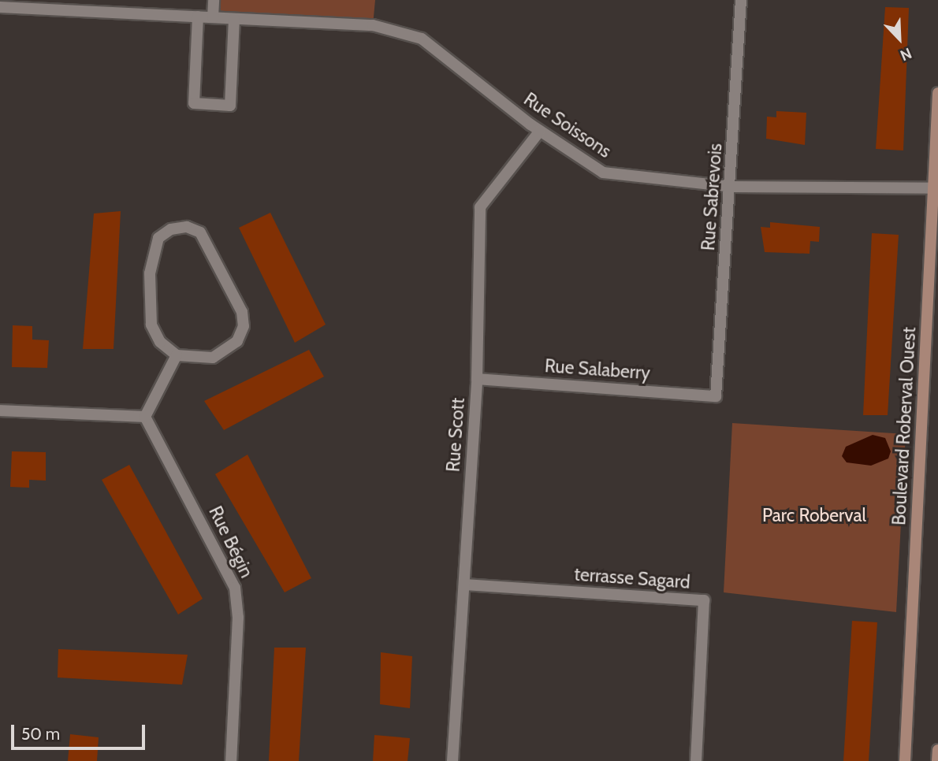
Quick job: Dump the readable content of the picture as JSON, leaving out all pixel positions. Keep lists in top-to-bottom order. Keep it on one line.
{"streets":{"street":["Rue Soissons","Rue Sabrevois","Rue Salaberry","Boulevard Roberval Ouest","Rue Scott","Rue Bégin","terrasse Sagard"]},"crossings":[["Rue Soissons","Rue Sabrevois"],["Rue Soissons","Boulevard Roberval Ouest"],["Rue Soissons","Rue Scott"],["Rue Sabrevois","Rue Salaberry"],["Rue Salaberry","Rue Scott"],["Rue Scott","terrasse Sagard"]],"parks":["Parc Roberval"],"scale_bar":"50 m","north":"bottom right"}
